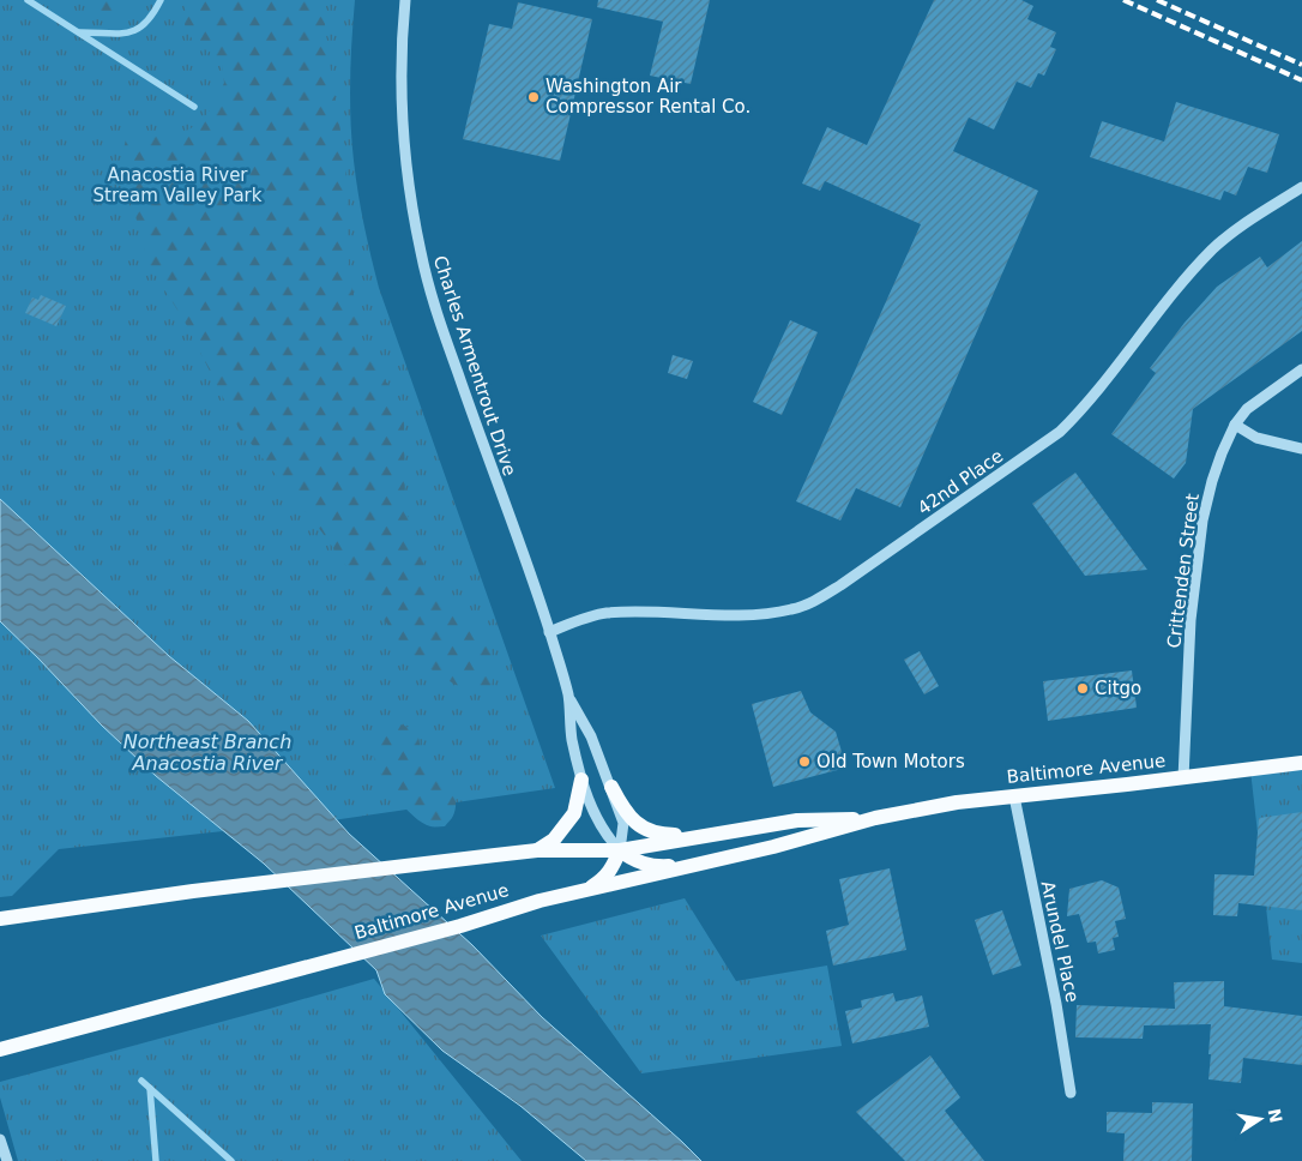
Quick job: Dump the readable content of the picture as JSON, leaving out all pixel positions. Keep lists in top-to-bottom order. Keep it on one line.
{"streets":{"main road":["Baltimore Avenue"],"street":["Charles Armentrout Drive","42nd Place","Crittenden Street","Arundel Place"]},"crossings":[["Charles Armentrout Drive","42nd Place"],["Charles Armentrout Drive","Baltimore Avenue"],["Crittenden Street","Baltimore Avenue"],["Baltimore Avenue","Arundel Place"]],"water":["Northeast Branch Anacostia River"],"parks":["Anacostia River Stream Valley Park"],"places":["Washington Air Compressor Rental Co.","Citgo","Old Town Motors"],"north":"right"}
